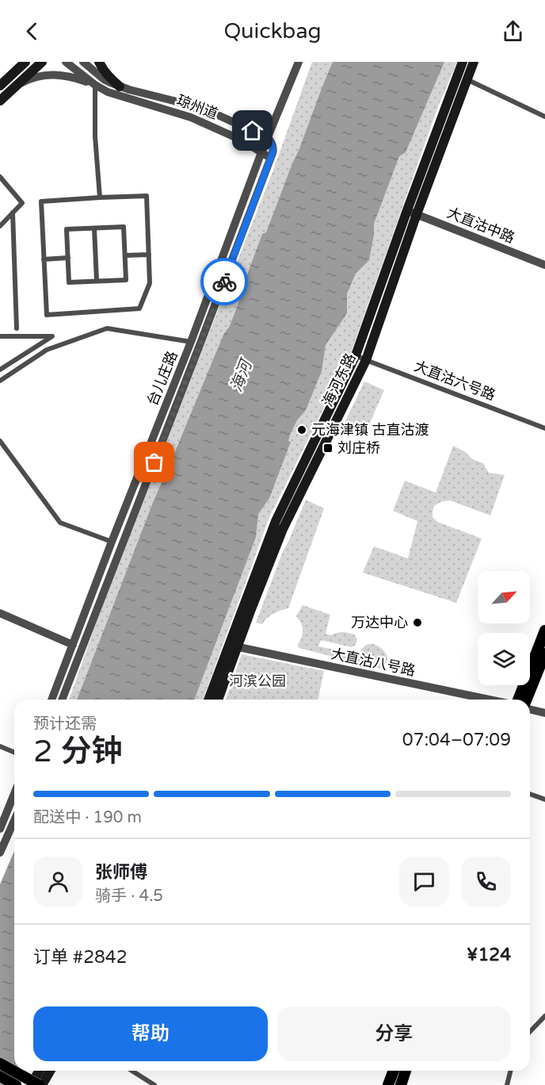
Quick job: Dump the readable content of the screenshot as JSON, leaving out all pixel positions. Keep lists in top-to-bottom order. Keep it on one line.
{"streets":{"main road":["海河东路"],"street":["琼州道","大直沽中路","台儿庄路","大直沽六号路","大直沽八号路"]},"crossings":[["琼州道","台儿庄路"],["大直沽中路","海河东路"],["海河东路","大直沽六号路"],["海河东路","大直沽八号路"]],"water":["海河"],"parks":["河滨公园"],"places":{"other":["元海津镇 古直沽渡","万达中心"],"transit":["刘庄桥"]},"north":"top right","page":{"header":"Quickbag","heading":["2 分钟","预计还需","07:04–07:09"],"panel":["张师傅","骑手 · 4.5","订单 #2842","¥124"],"bar":"配送中 · 190 m","buttons":["帮助","分享"]}}
